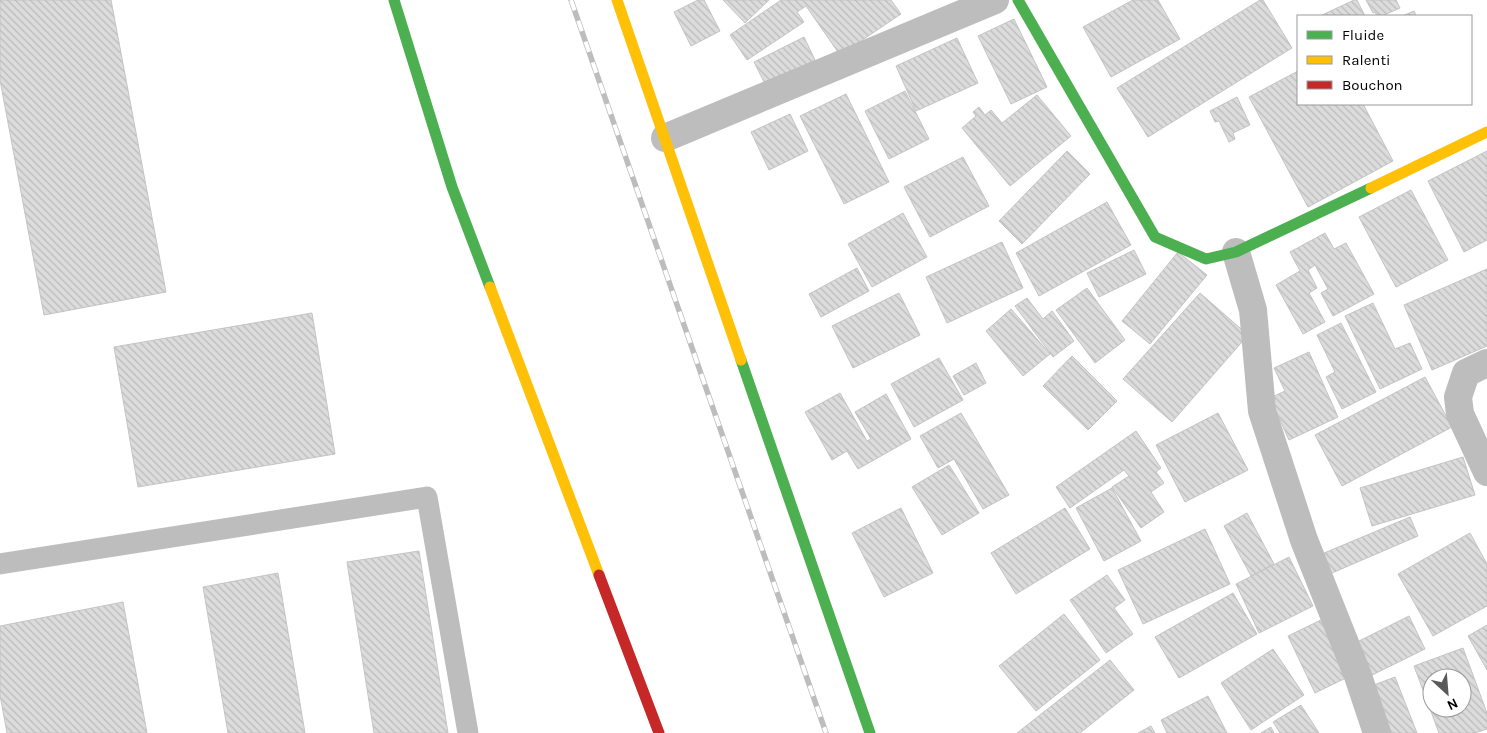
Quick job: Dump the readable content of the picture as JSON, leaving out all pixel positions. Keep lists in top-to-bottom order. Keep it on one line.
{"legend":["Fluide","Ralenti","Bouchon"],"north":"bottom right"}
